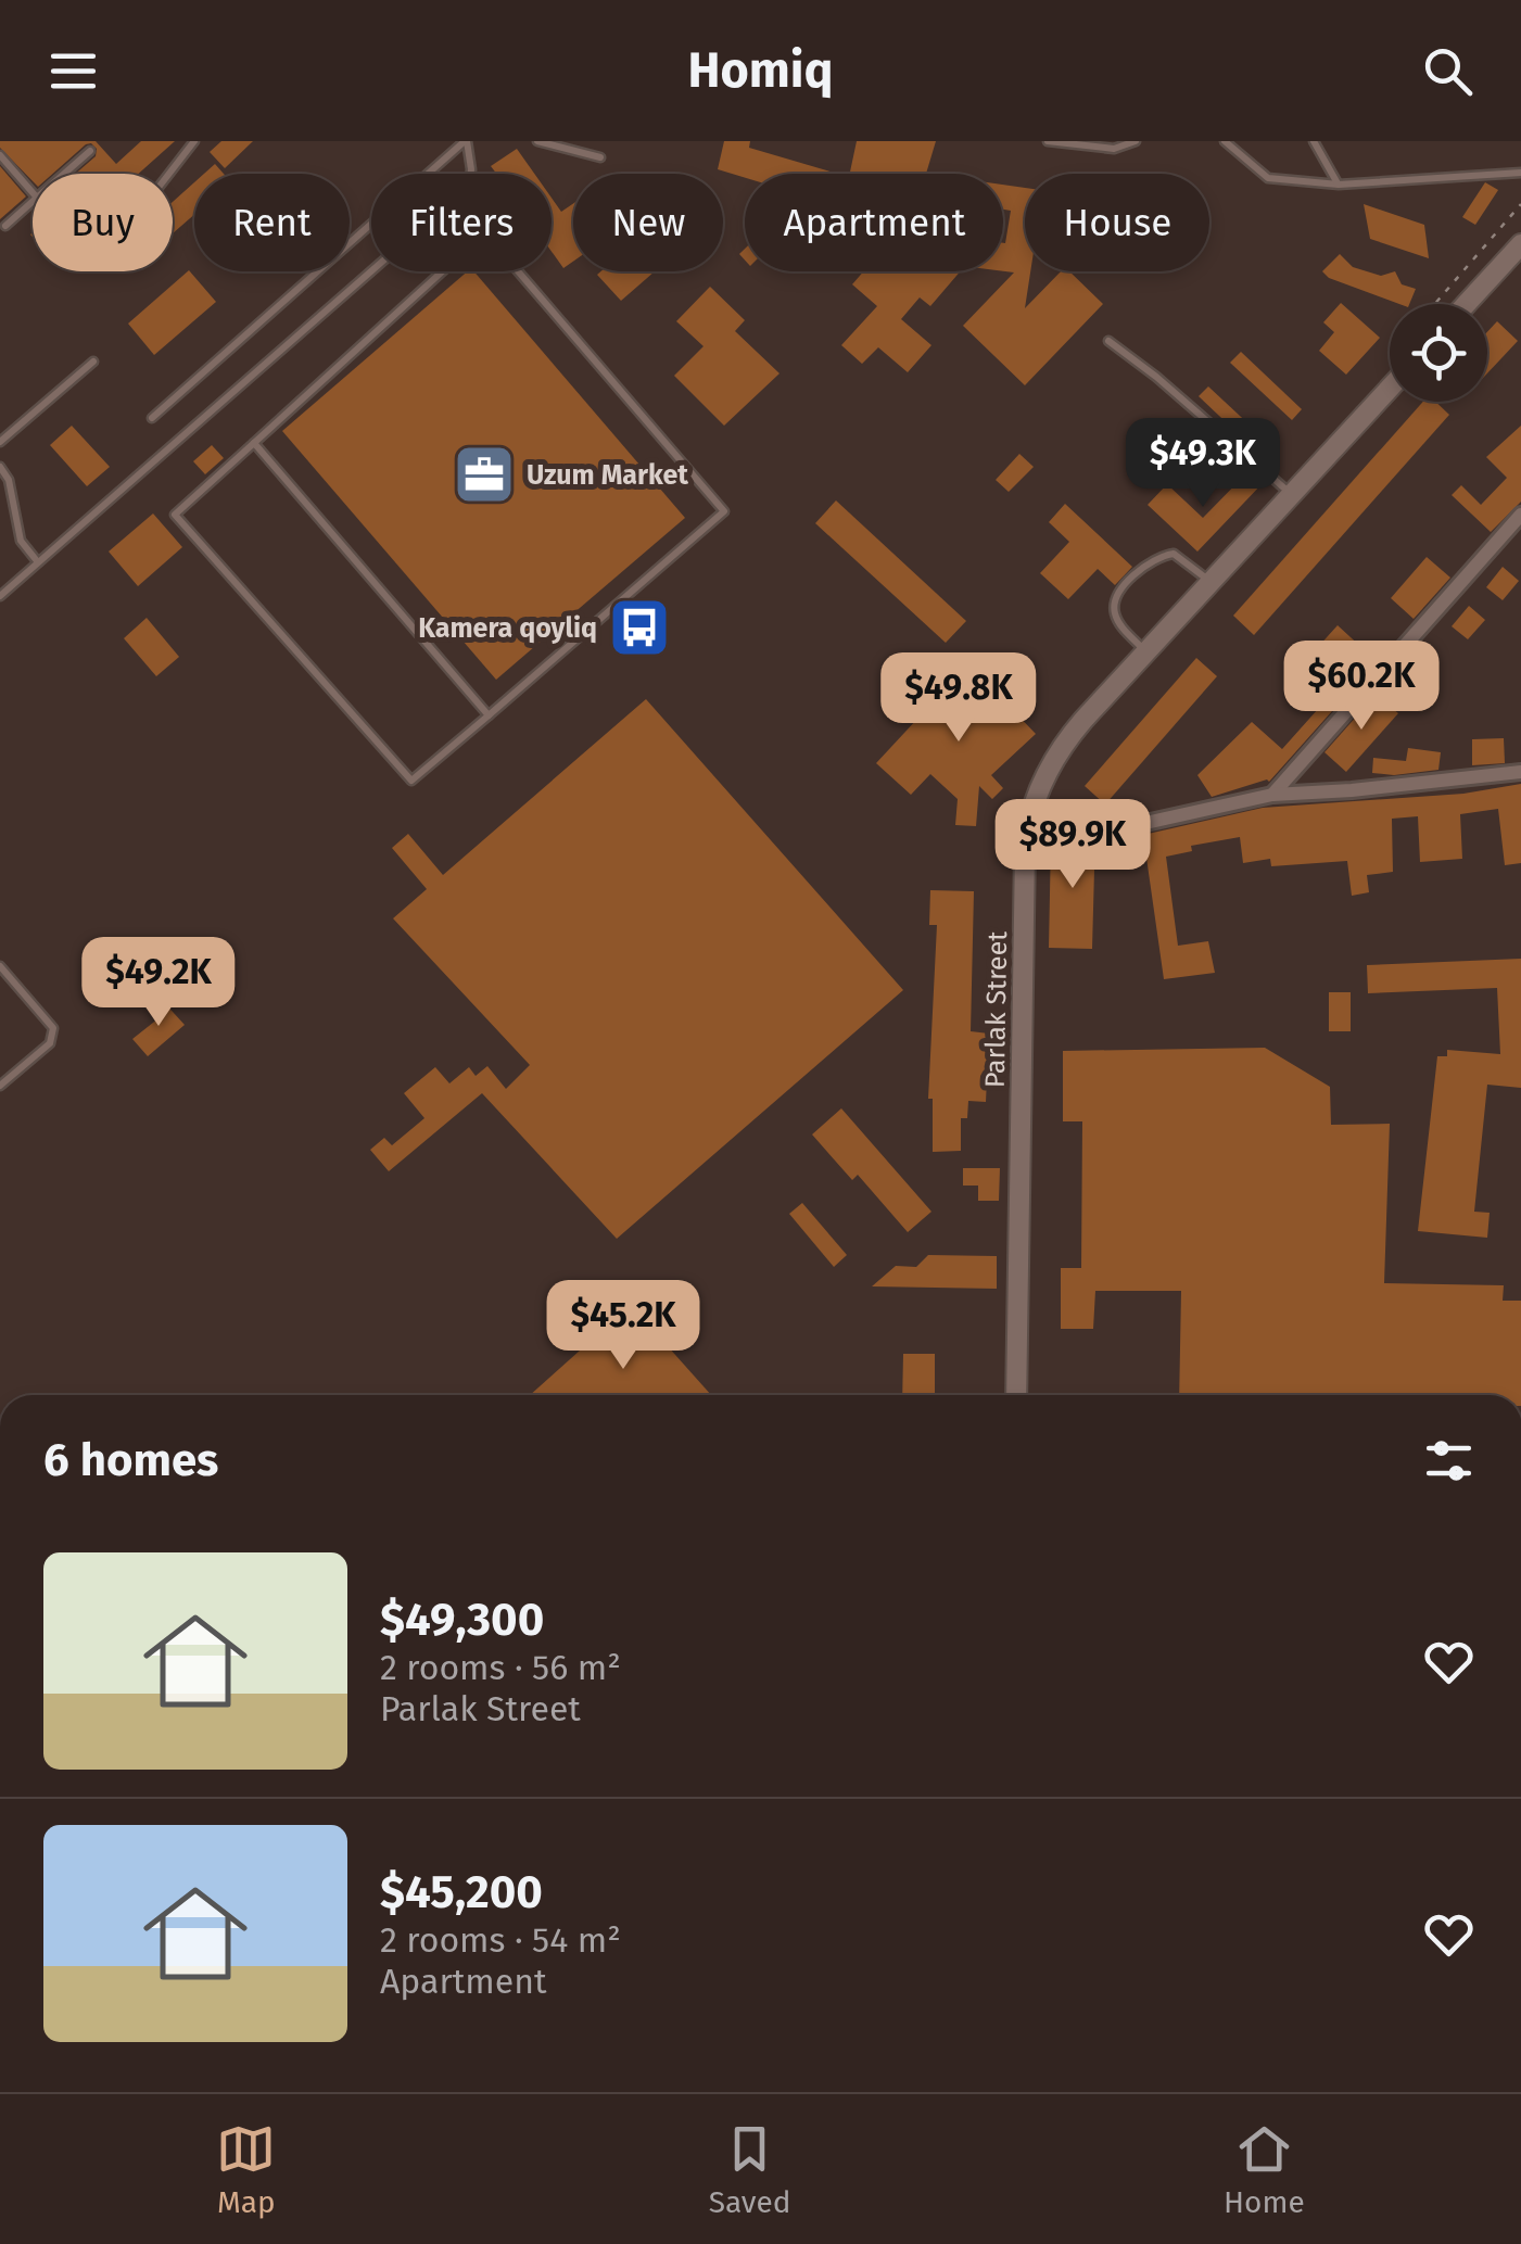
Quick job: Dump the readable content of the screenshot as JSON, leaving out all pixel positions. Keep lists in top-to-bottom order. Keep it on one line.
{"streets":{"main road":["Parlak Street"]},"places":{"office":["Uzum Market"],"bus stop":["Kamera qoyliq"]},"page":{"header":"Homiq","chip":["Buy","Rent","Filters","New","Apartment","House"],"price":["$49.3K","$60.2K","$49.8K","$89.9K","$49.2K","$45.2K"],"heading":"6 homes","list":[{"name":"$49,300","note":"2 rooms · 56 m² · Parlak Street"},{"name":"$45,200","note":"2 rooms · 54 m² · Apartment"}],"tabs":["Map","Saved","Home"]}}
